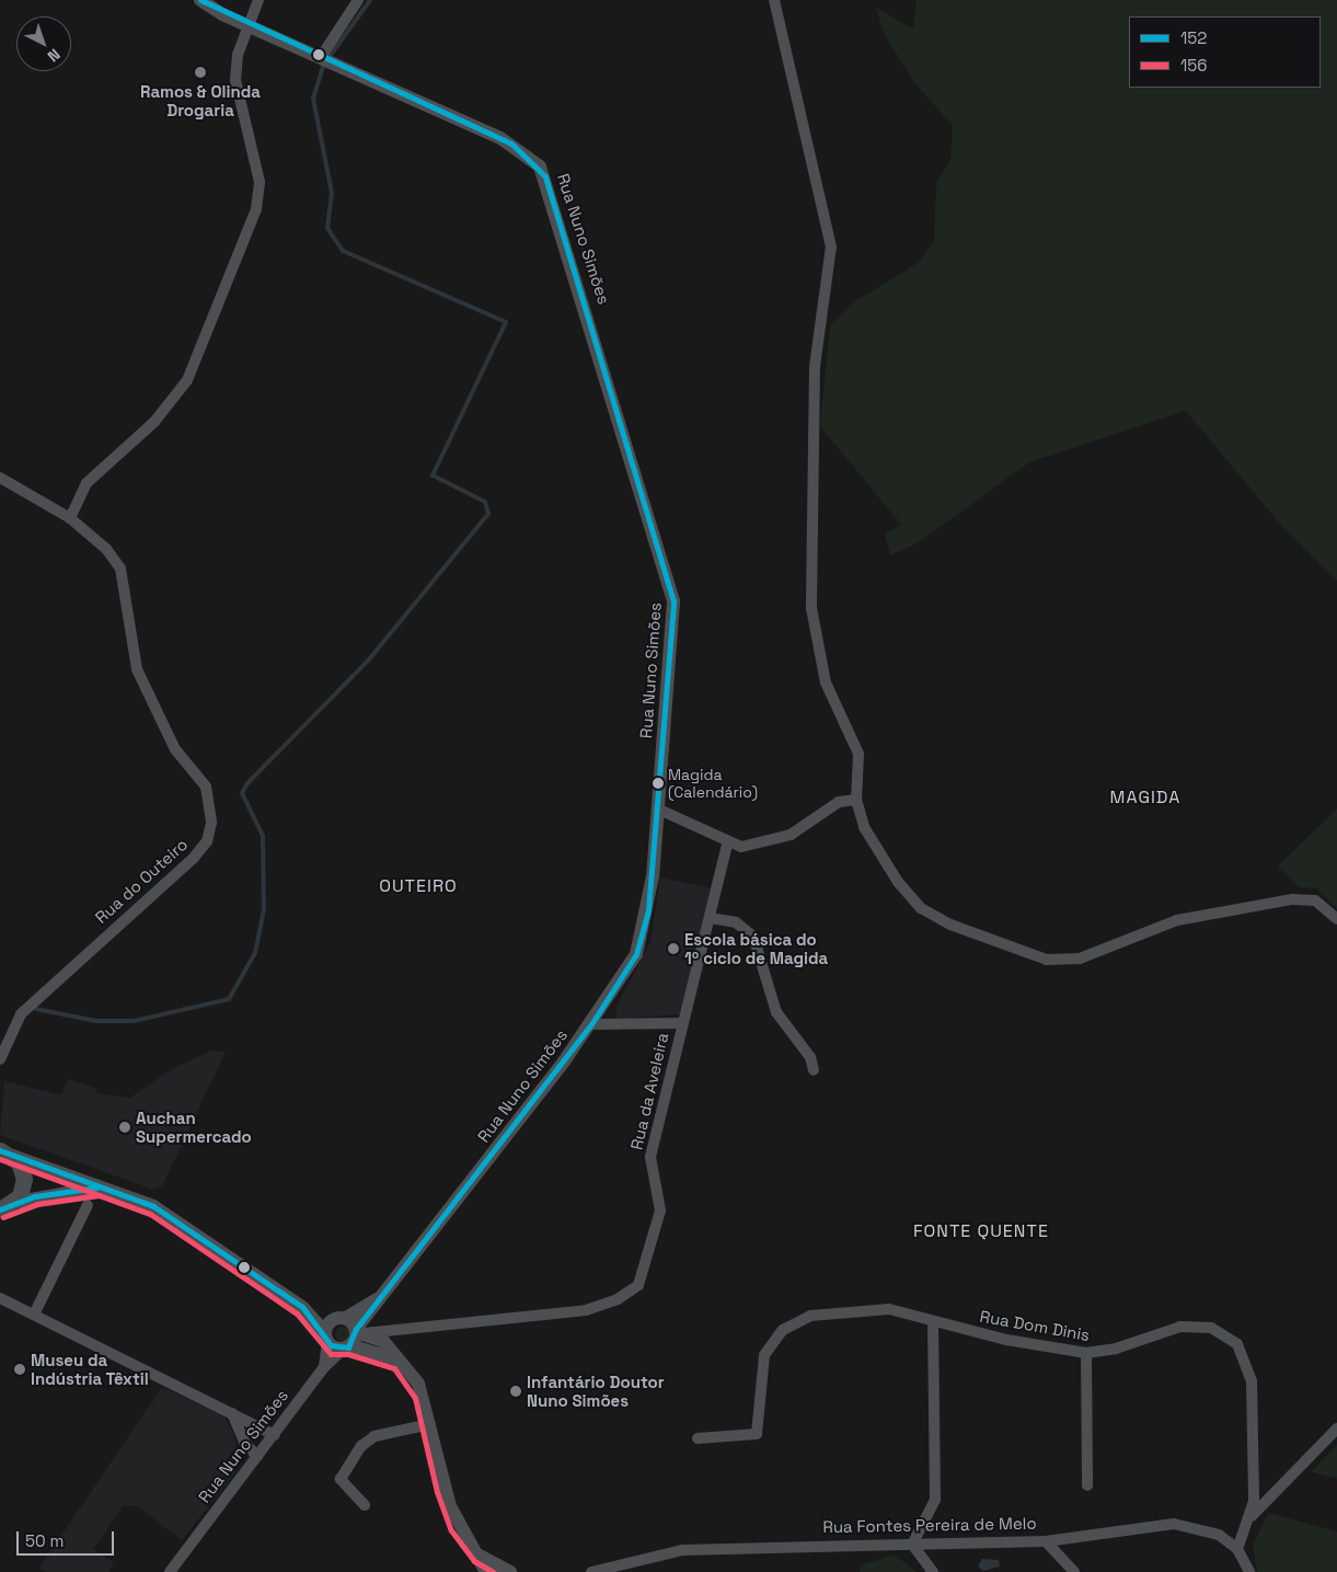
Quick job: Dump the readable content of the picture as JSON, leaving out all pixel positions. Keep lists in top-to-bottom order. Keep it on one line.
{"streets":{"street":["Rua Nuno Simões","Rua do Outeiro","Rua da Aveleira","Rua Dom Dinis","Rua Fontes Pereira de Melo"]},"crossings":[["Rua Nuno Simões","Rua da Aveleira"],["Rua Dom Dinis","Rua Fontes Pereira de Melo"]],"districts":["MAGIDA","OUTEIRO","FONTE QUENTE"],"places":["Ramos & Olinda Drogaria","Magida (Calendário)","Escola básica do 1º ciclo de Magida","Auchan Supermercado","Museu da Indústria Têxtil","Infantário Doutor Nuno Simões"],"lines":["transit line 152","transit line 156"],"legend":["152","156"],"scale_bar":"50 m","north":"bottom right"}
